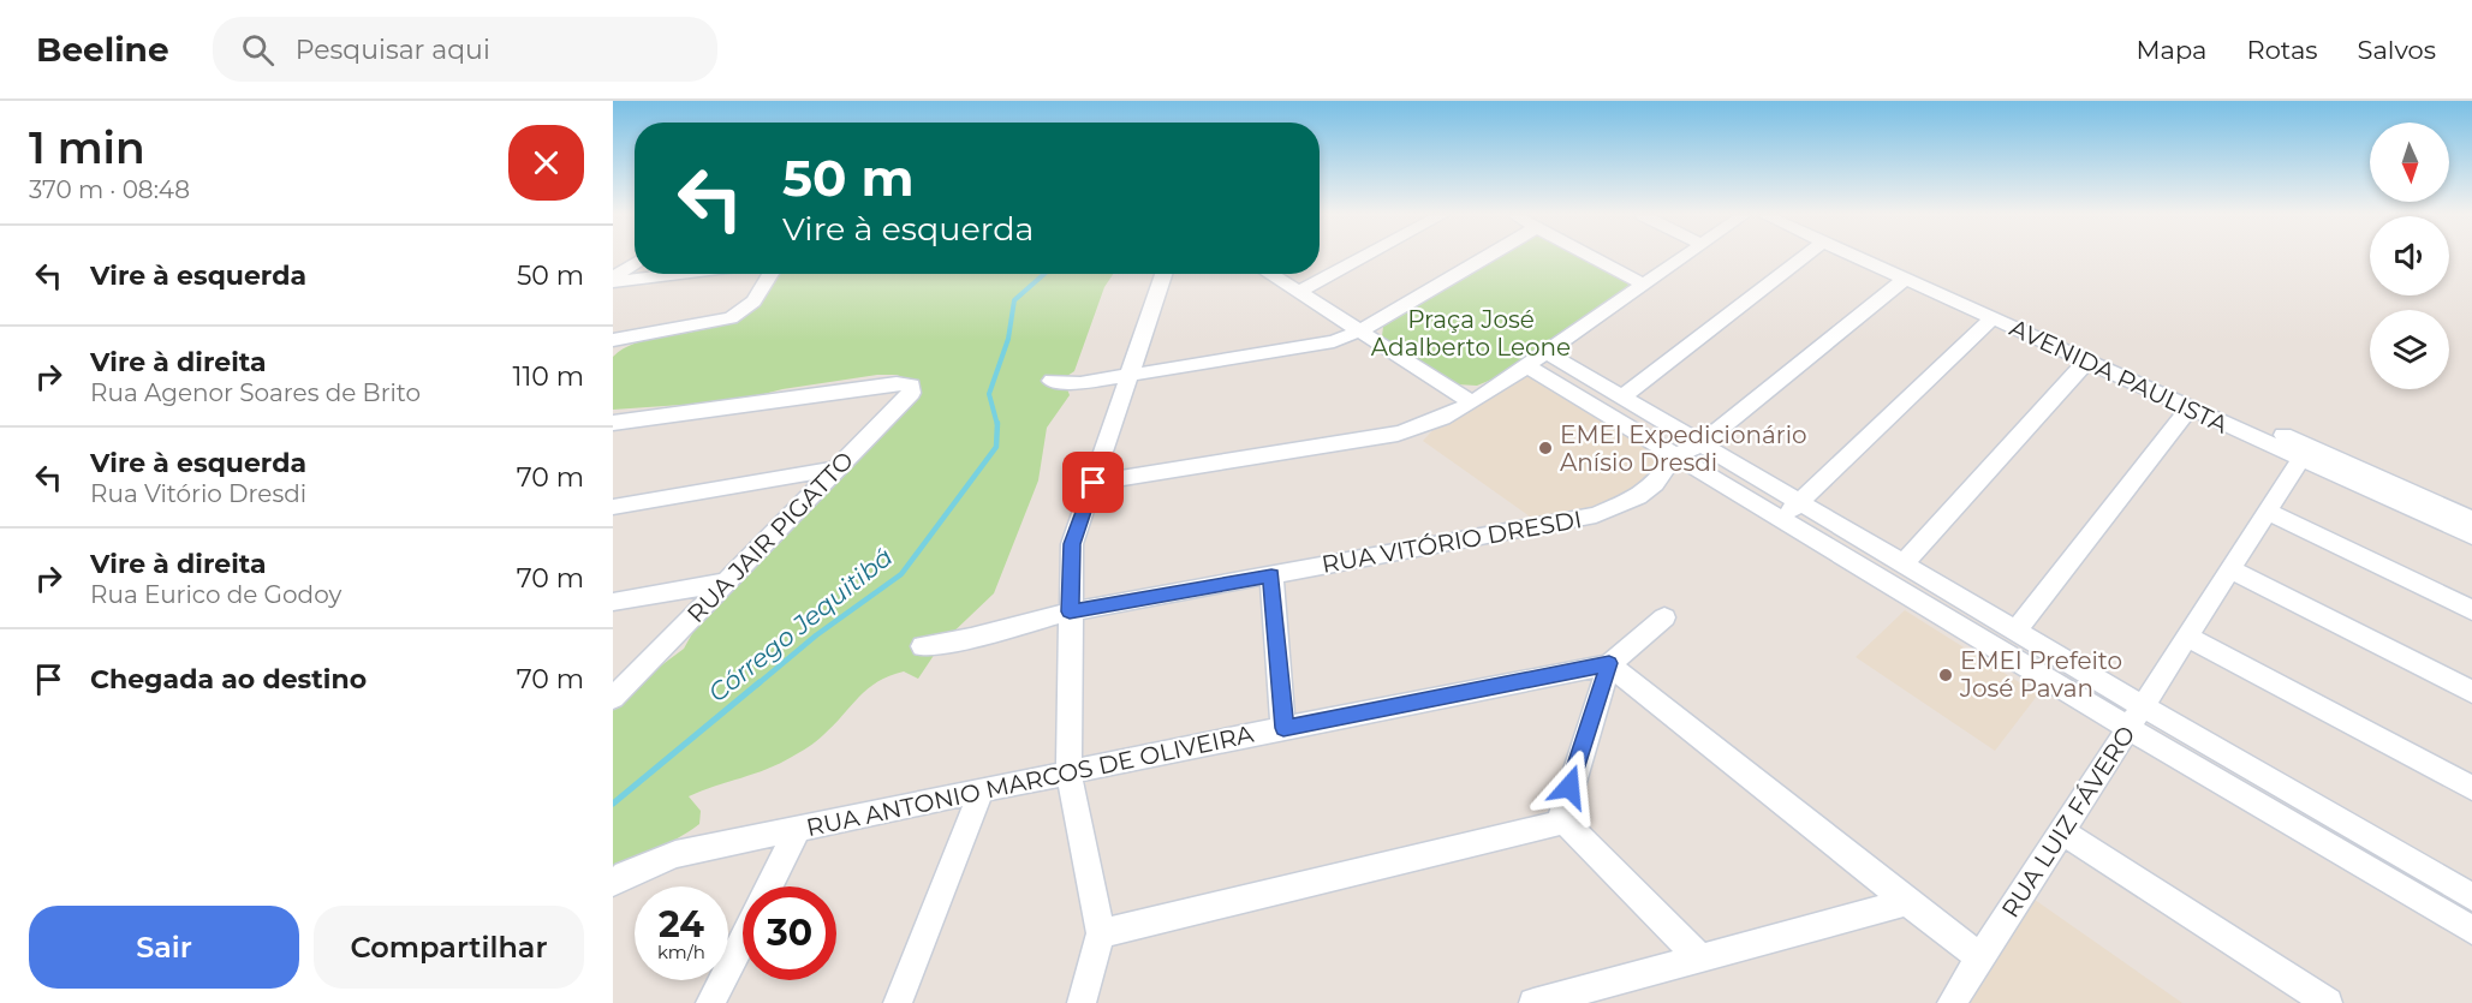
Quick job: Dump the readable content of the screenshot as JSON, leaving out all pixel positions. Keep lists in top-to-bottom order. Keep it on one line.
{"streets":{"street":["AVENIDA PAULISTA","RUA JAIR PIGATTO","RUA VITÓRIO DRESDI","RUA ANTONIO MARCOS DE OLIVEIRA","RUA LUIZ FÁVERO"]},"crossings":[["AVENIDA PAULISTA","RUA VITÓRIO DRESDI"],["AVENIDA PAULISTA","RUA LUIZ FÁVERO"]],"water":["Córrego Jequitibá"],"parks":["Praça José Adalberto Leone"],"places":["EMEI Expedicionário Anísio Dresdi","EMEI Prefeito José Pavan"],"north":"bottom","page":{"header":"Beeline","search":"Pesquisar aqui","nav":["Mapa","Rotas","Salvos"],"heading":["1 min","370 m · 08:48"],"turn":["50 m","Vire à esquerda"],"list":[{"name":"Vire à esquerda","value":"50 m"},{"name":"Vire à direita","note":"Rua Agenor Soares de Brito","value":"110 m"},{"name":"Vire à esquerda","note":"Rua Vitório Dresdi","value":"70 m"},{"name":"Vire à direita","note":"Rua Eurico de Godoy","value":"70 m"},{"name":"Chegada ao destino","value":"70 m"}],"speed":"24 km/h","limit":"30","buttons":["Sair","Compartilhar"]}}
